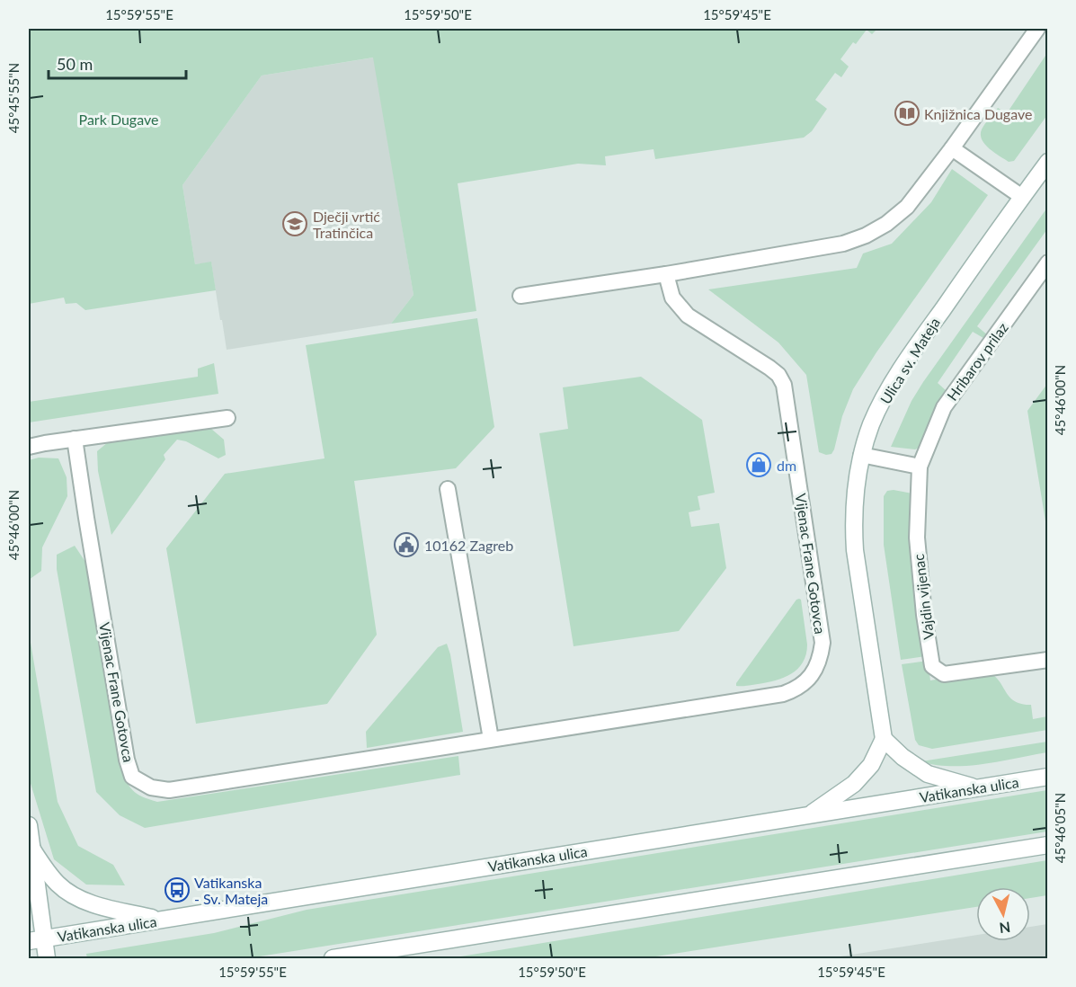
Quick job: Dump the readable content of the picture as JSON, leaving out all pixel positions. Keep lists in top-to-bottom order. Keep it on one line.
{"streets":{"street":["Ulica sv. Mateja","Hribarov prilaz","Vijenac Frane Gotovca","Vajdin vijenac","Vatikanska ulica"]},"crossings":[["Hribarov prilaz","Vajdin vijenac"]],"parks":["Park Dugave"],"places":{"library":["Knjižnica Dugave"],"school or university":["Dječji vrtić Tratinčica"],"shop":["dm"],"public building":["10162 Zagreb"],"bus stop":["Vatikanska - Sv. Mateja"]},"scale_bar":"50 m","north":"bottom","coordinates":["15°59'55\"E","15°59'50\"E","15°59'45\"E","45°45'55\"N","45°46'00\"N","45°46'05\"N"]}
